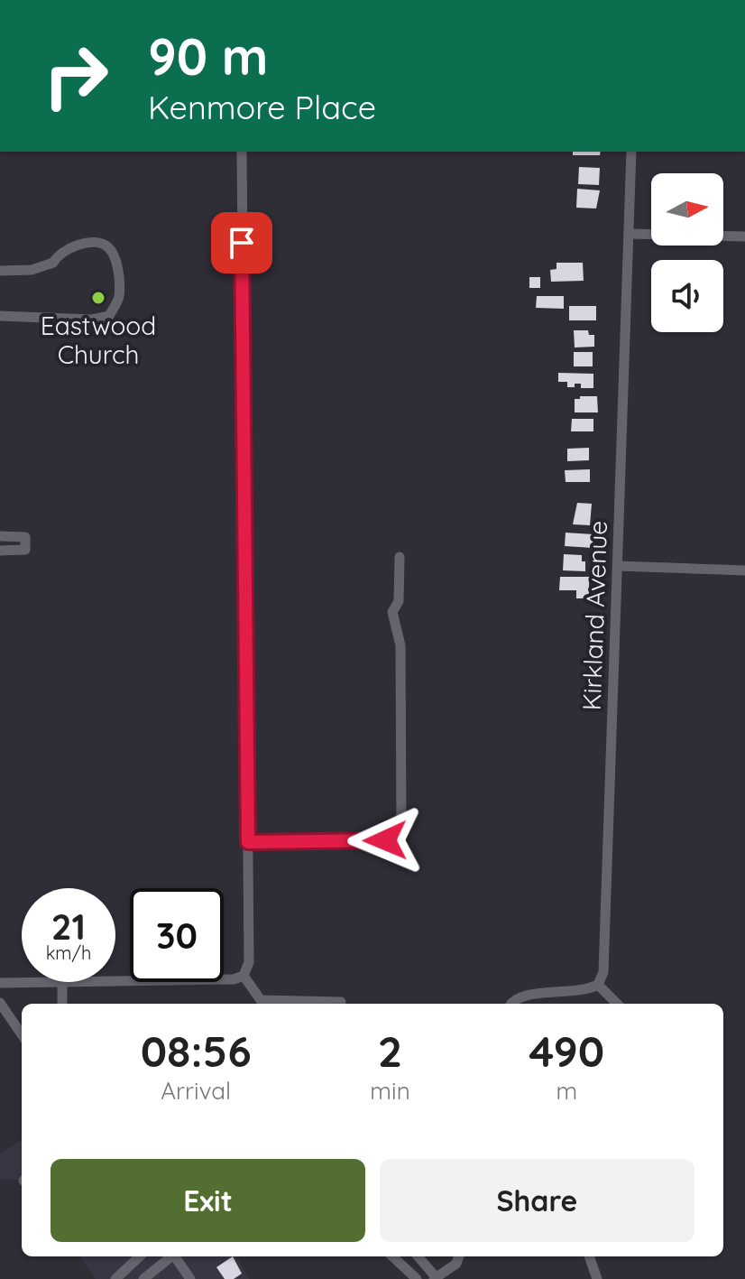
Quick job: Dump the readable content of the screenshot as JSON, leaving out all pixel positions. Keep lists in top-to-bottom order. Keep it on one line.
{"streets":{"street":["Kirkland Avenue"]},"places":["Eastwood Church"],"north":"right","page":{"turn":["90 m","Kenmore Place"],"speed":"21 km/h","limit":"30","eta":["08:56","Arrival","2","min","490","m"],"buttons":["Exit","Share"]}}
